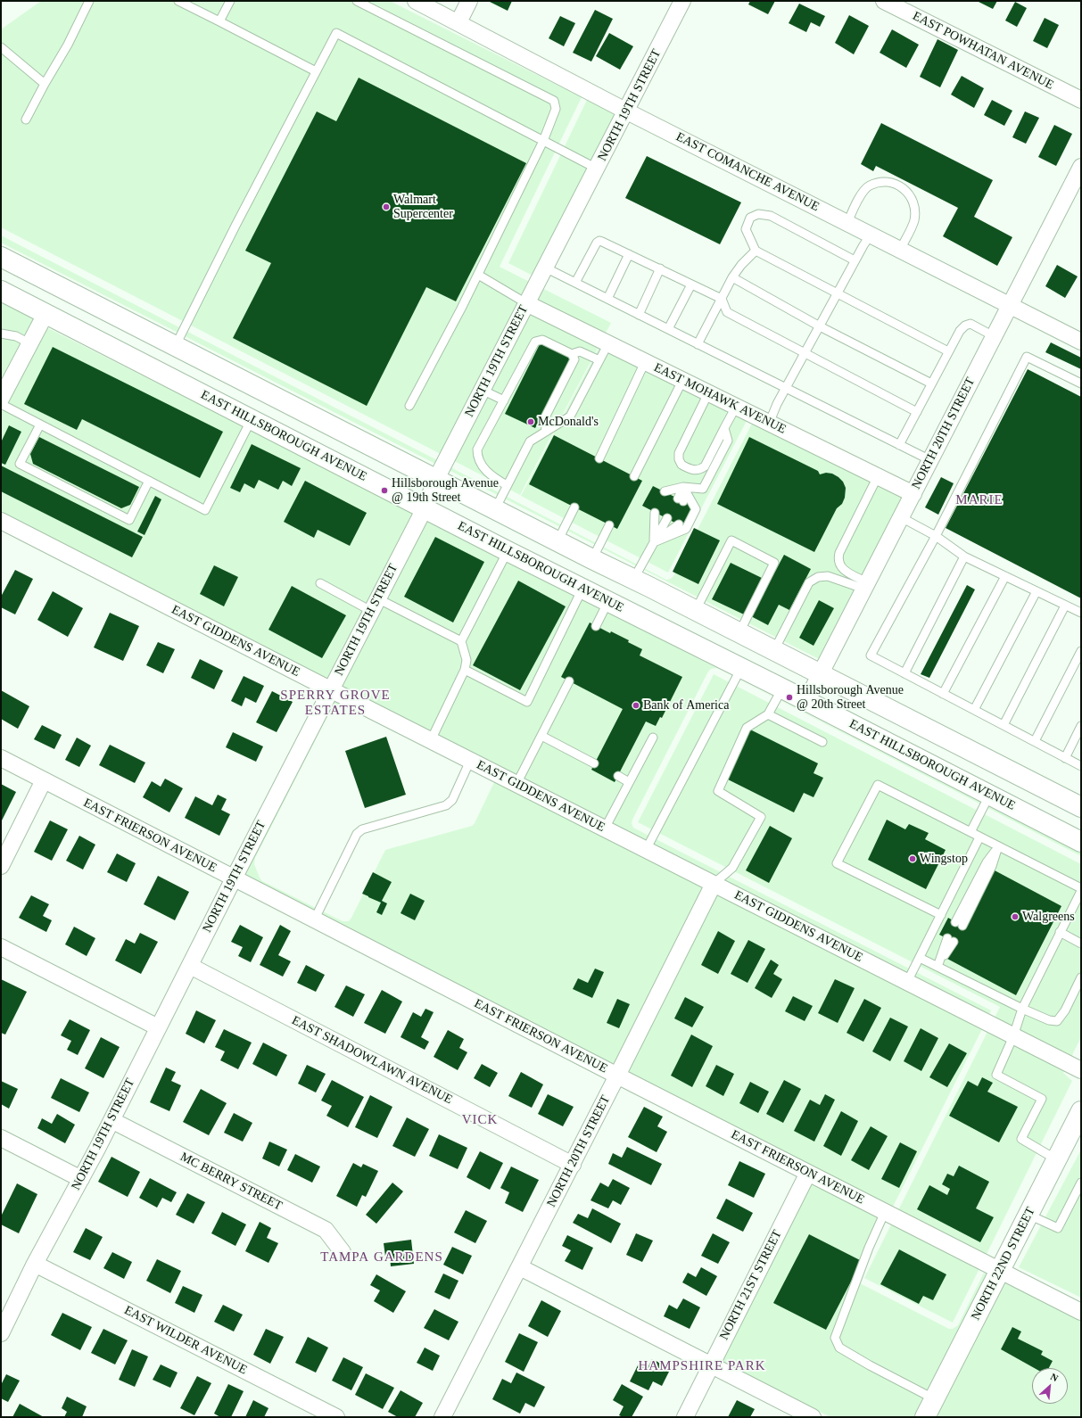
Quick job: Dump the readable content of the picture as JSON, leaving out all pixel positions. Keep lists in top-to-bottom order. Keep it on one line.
{"streets":{"main road":["EAST HILLSBOROUGH AVENUE","NORTH 22ND STREET"],"street":["EAST POWHATAN AVENUE","NORTH 19TH STREET","EAST COMANCHE AVENUE","EAST MOHAWK AVENUE","NORTH 20TH STREET","EAST GIDDENS AVENUE","EAST FRIERSON AVENUE","EAST SHADOWLAWN AVENUE","MC BERRY STREET","NORTH 21ST STREET","EAST WILDER AVENUE"]},"crossings":[["NORTH 19TH STREET","EAST COMANCHE AVENUE"],["NORTH 19TH STREET","EAST MOHAWK AVENUE"],["NORTH 19TH STREET","EAST HILLSBOROUGH AVENUE"],["NORTH 19TH STREET","EAST GIDDENS AVENUE"],["NORTH 19TH STREET","EAST FRIERSON AVENUE"],["NORTH 19TH STREET","EAST SHADOWLAWN AVENUE"],["NORTH 19TH STREET","MC BERRY STREET"],["NORTH 19TH STREET","EAST WILDER AVENUE"],["EAST COMANCHE AVENUE","NORTH 20TH STREET"],["EAST MOHAWK AVENUE","NORTH 20TH STREET"],["NORTH 20TH STREET","EAST HILLSBOROUGH AVENUE"],["NORTH 20TH STREET","EAST GIDDENS AVENUE"],["NORTH 20TH STREET","EAST FRIERSON AVENUE"],["NORTH 20TH STREET","EAST SHADOWLAWN AVENUE"],["EAST FRIERSON AVENUE","NORTH 22ND STREET"],["EAST FRIERSON AVENUE","NORTH 21ST STREET"]],"districts":["MARIE","SPERRY GROVE ESTATES","VICK","TAMPA GARDENS","HAMPSHIRE PARK"],"places":["Walmart Supercenter","McDonald's","Hillsborough Avenue @ 19th Street","Hillsborough Avenue @ 20th Street","Bank of America","Wingstop","Walgreens"],"north":"top right"}
